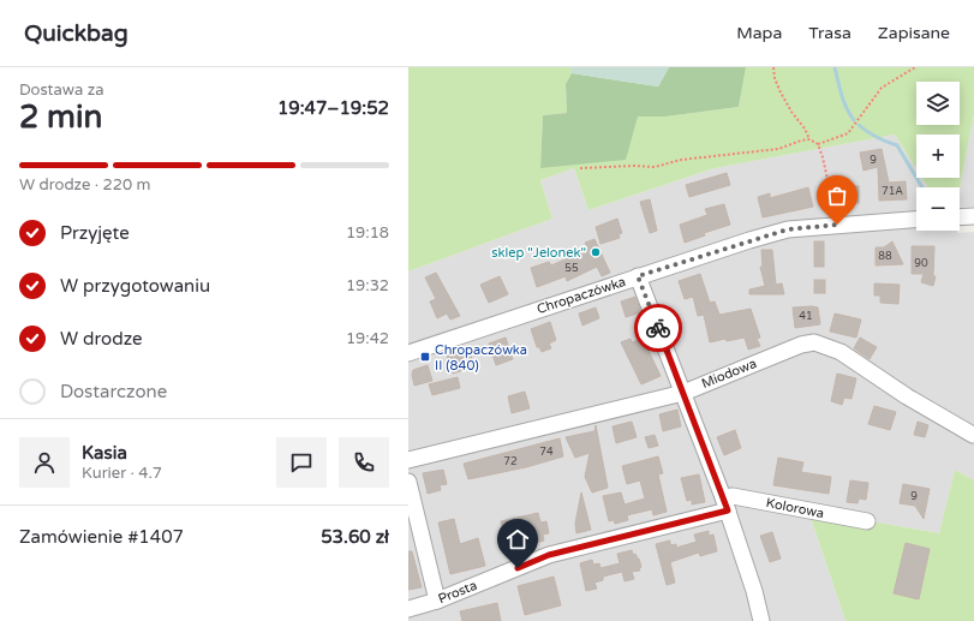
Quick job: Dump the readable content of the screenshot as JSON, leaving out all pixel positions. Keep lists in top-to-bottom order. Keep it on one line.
{"streets":{"street":["Chropaczówka","Miodowa","Kolorowa","Prosta"]},"crossings":[["Kolorowa","Prosta"]],"places":{"other":["sklep \"Jelonek\""],"transit":["Chropaczówka II (840)"]},"house_numbers":["9","71A","88","90","55","41","74","72","9"],"page":{"header":"Quickbag","nav":["Mapa","Trasa","Zapisane"],"heading":["2 min","Dostawa za","19:47–19:52"],"panel":["Kasia","Kurier · 4.7","Zamówienie #1407","53.60 zł"],"map_buttons":["+","−"],"bar":"W drodze · 220 m","list":[["Przyjęte","19:18"],["W przygotowaniu","19:32"],["W drodze","19:42"],"Dostarczone"]}}
